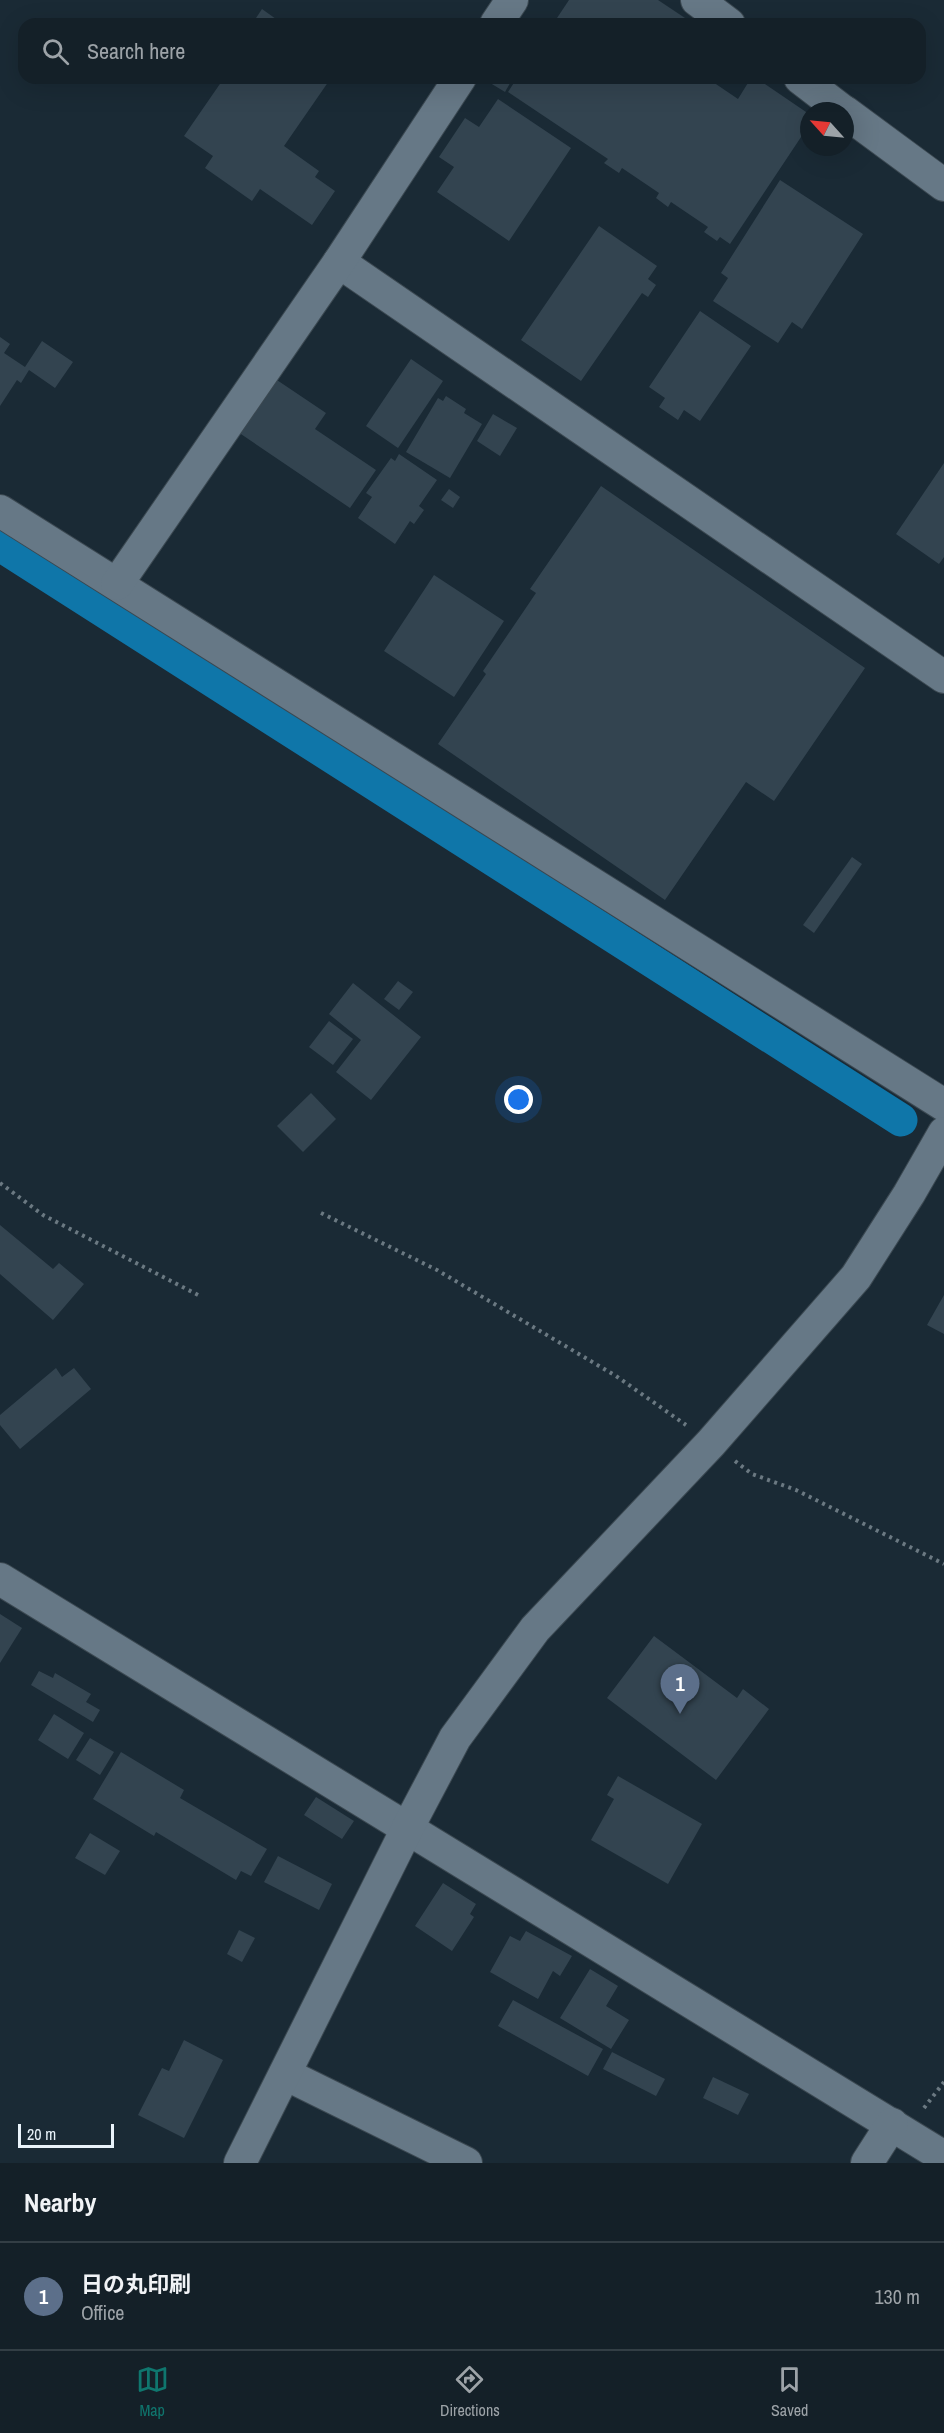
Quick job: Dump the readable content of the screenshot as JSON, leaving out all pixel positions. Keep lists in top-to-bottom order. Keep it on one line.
{"scale_bar":"20 m","north":"top left","page":{"search":"Search here","pins":"1","scale":"20 m","heading":"Nearby","list":[{"mark":"1","name":"日の丸印刷","note":"Office","value":"130 m"}],"nav":["Map","Directions","Saved"]}}
